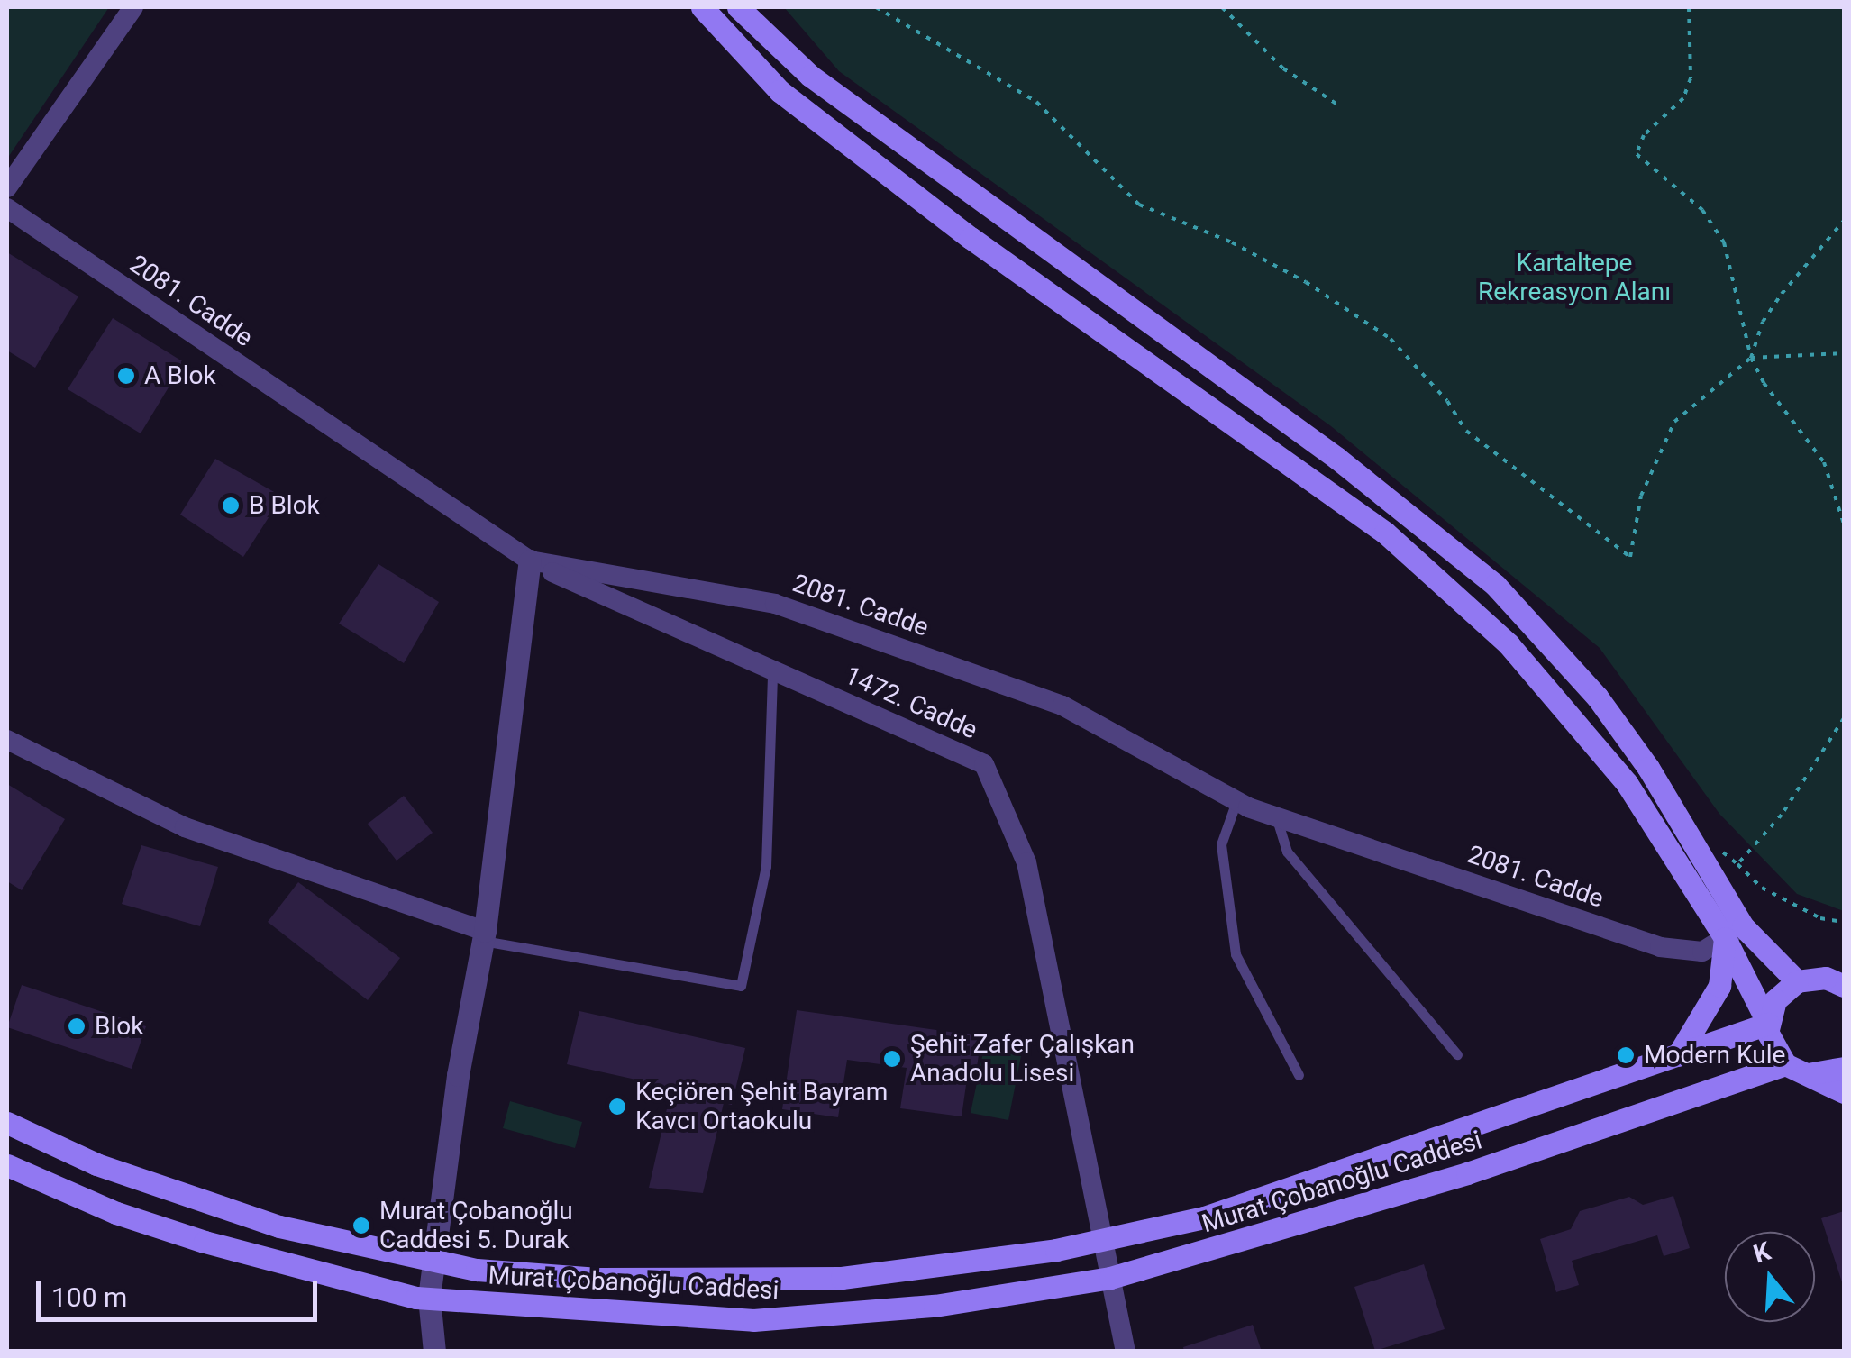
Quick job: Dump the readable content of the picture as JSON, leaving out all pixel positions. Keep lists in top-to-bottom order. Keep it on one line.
{"streets":{"main road":["Murat Çobanoğlu Caddesi"],"street":["2081. Cadde","1472. Cadde"]},"crossings":[["2081. Cadde","1472. Cadde"],["1472. Cadde","Murat Çobanoğlu Caddesi"]],"parks":["Kartaltepe Rekreasyon Alanı"],"places":["A Blok","B Blok","Blok","Modern Kule","Şehit Zafer Çalışkan Anadolu Lisesi","Keçiören Şehit Bayram Kavcı Ortaokulu","Murat Çobanoğlu Caddesi 5. Durak"],"scale_bar":"100 m","north":"top"}
